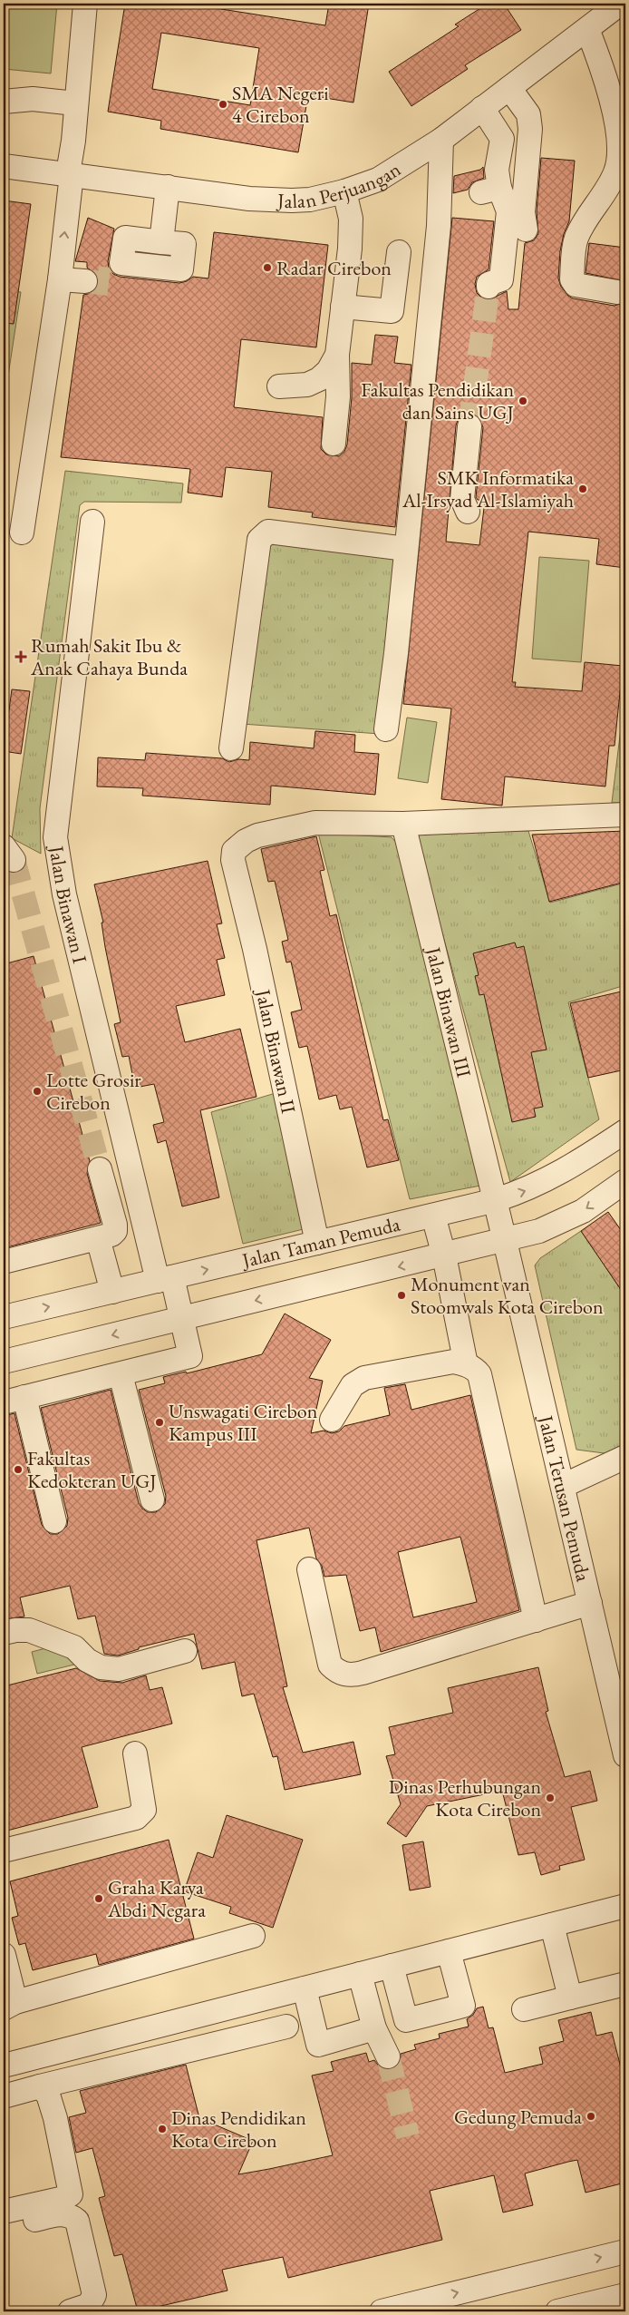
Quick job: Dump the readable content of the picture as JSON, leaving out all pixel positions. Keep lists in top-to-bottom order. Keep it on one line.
{"streets":{"street":["Jalan Perjuangan","Jalan Binawan I","Jalan Binawan III","Jalan Binawan II","Jalan Taman Pemuda","Jalan Terusan Pemuda"]},"crossings":[["Jalan Binawan I","Jalan Taman Pemuda"],["Jalan Binawan III","Jalan Binawan II"],["Jalan Binawan III","Jalan Taman Pemuda"],["Jalan Binawan III","Jalan Terusan Pemuda"],["Jalan Binawan II","Jalan Taman Pemuda"],["Jalan Taman Pemuda","Jalan Terusan Pemuda"]],"places":{"other":["SMA Negeri 4 Cirebon","Radar Cirebon","Fakultas Pendidikan dan Sains UGJ","SMK Informatika Al-Irsyad Al-Islamiyah","Lotte Grosir Cirebon","Monument van Stoomwals Kota Cirebon","Unswagati Cirebon Kampus III","Fakultas Kedokteran UGJ","Dinas Perhubungan Kota Cirebon","Graha Karya Abdi Negara","Gedung Pemuda","Dinas Pendidikan Kota Cirebon"],"health":["Rumah Sakit Ibu & Anak Cahaya Bunda"]}}
